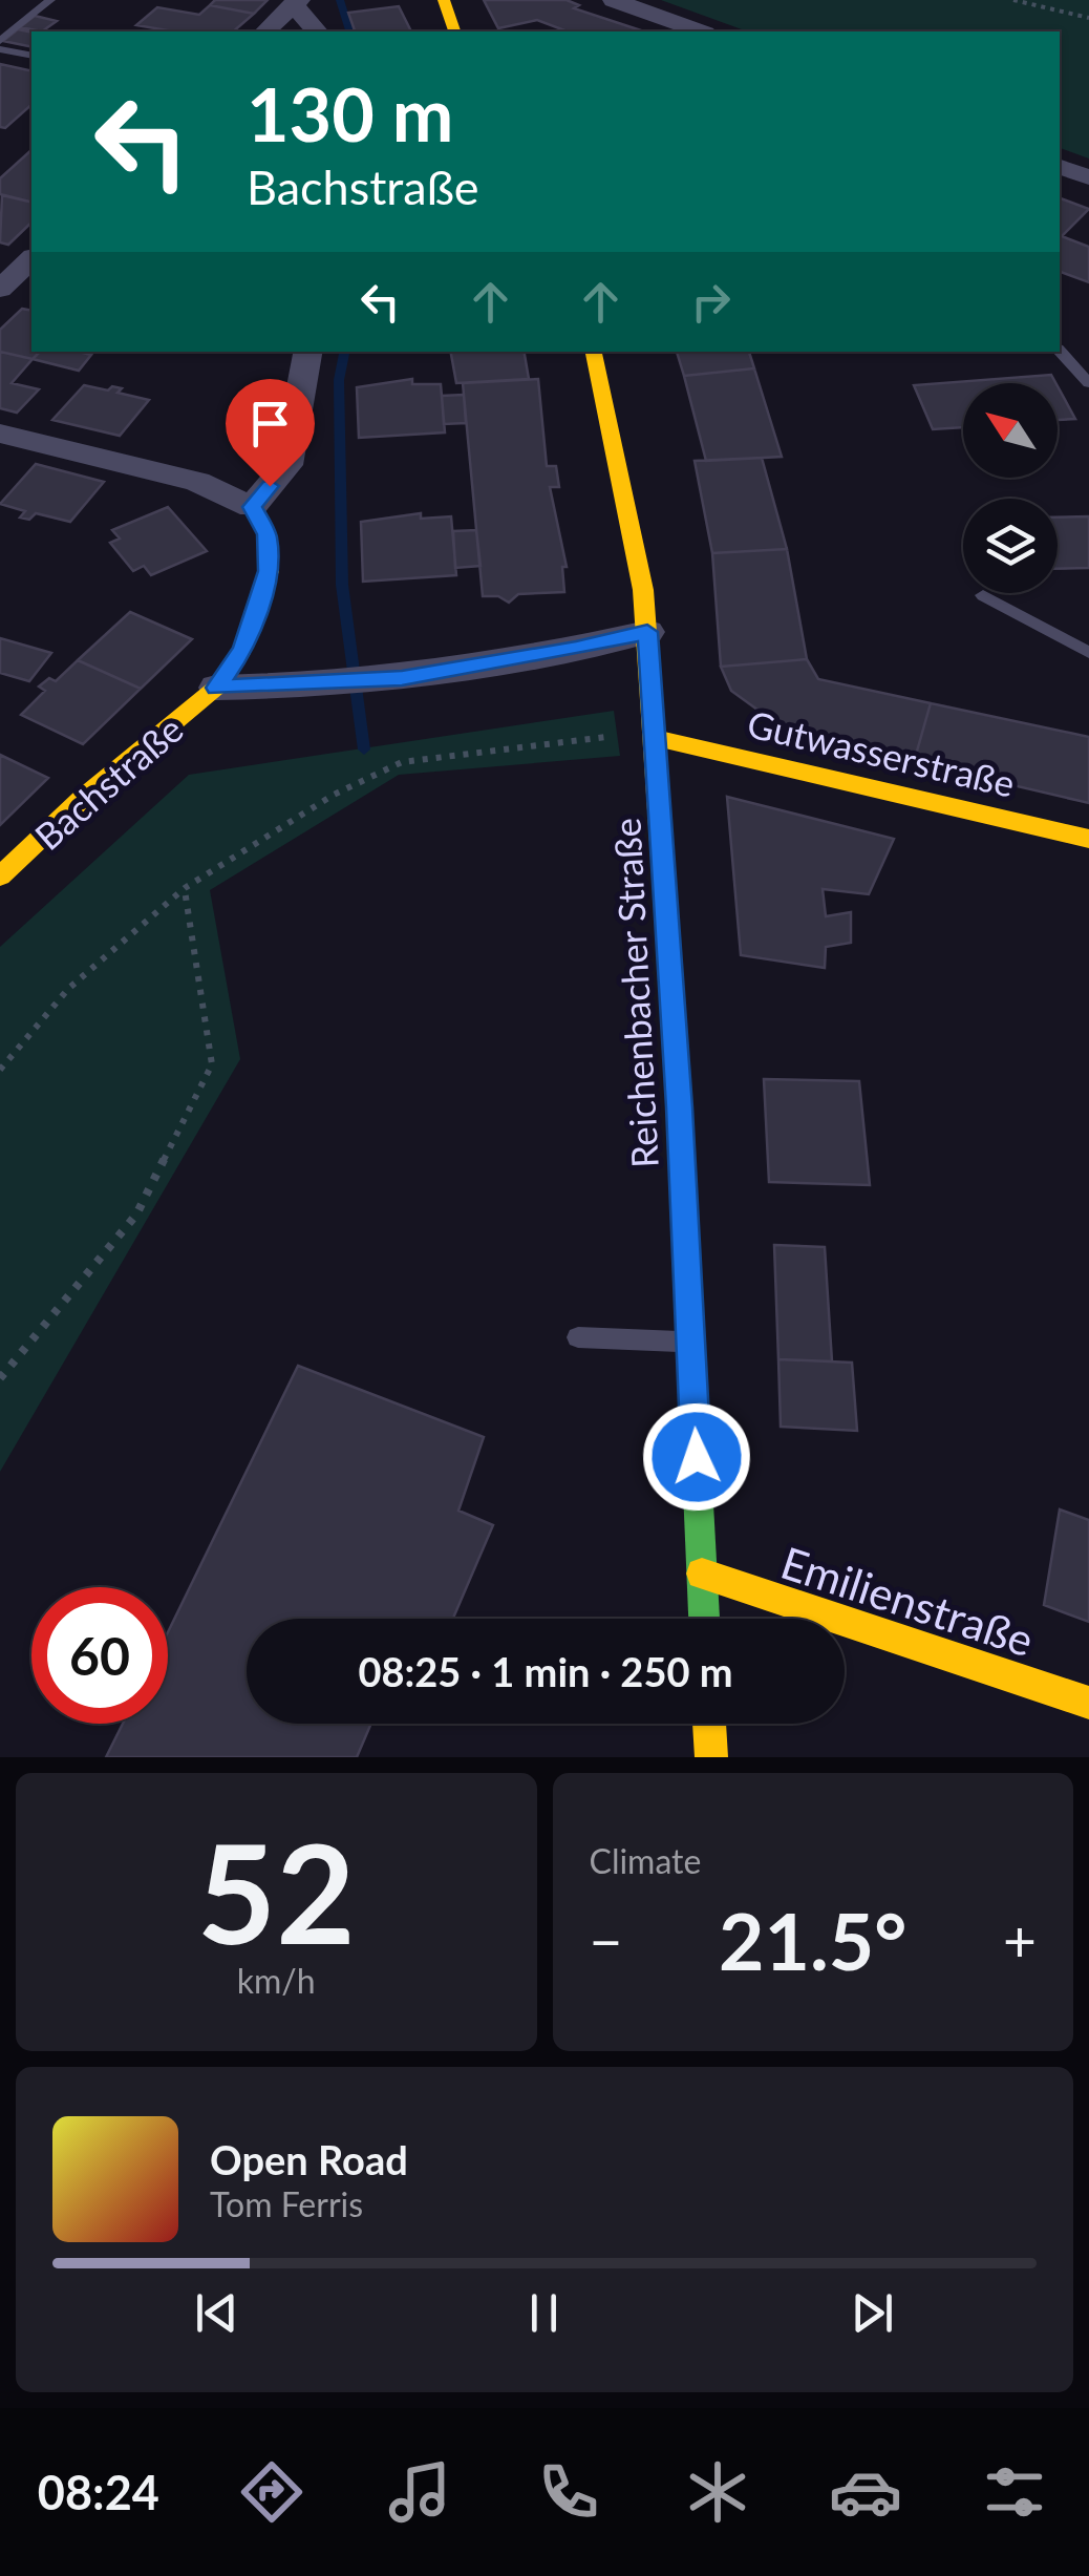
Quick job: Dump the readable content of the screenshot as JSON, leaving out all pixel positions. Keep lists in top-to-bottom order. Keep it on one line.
{"streets":{"main road":["Gutwasserstraße","Bachstraße","Reichenbacher Straße","Emilienstraße"]},"crossings":[["Gutwasserstraße","Reichenbacher Straße"],["Bachstraße","Reichenbacher Straße"],["Reichenbacher Straße","Emilienstraße"]],"north":"top left","page":{"turn":["130 m","Bachstraße"],"limit":"60","trip":"08:25 · 1 min · 250 m","tile":[["52","km/h"],"Climate"],"heat":["−","21.5°","+"],"song":["Open Road","Tom Ferris"],"tabs":"08:24"}}
